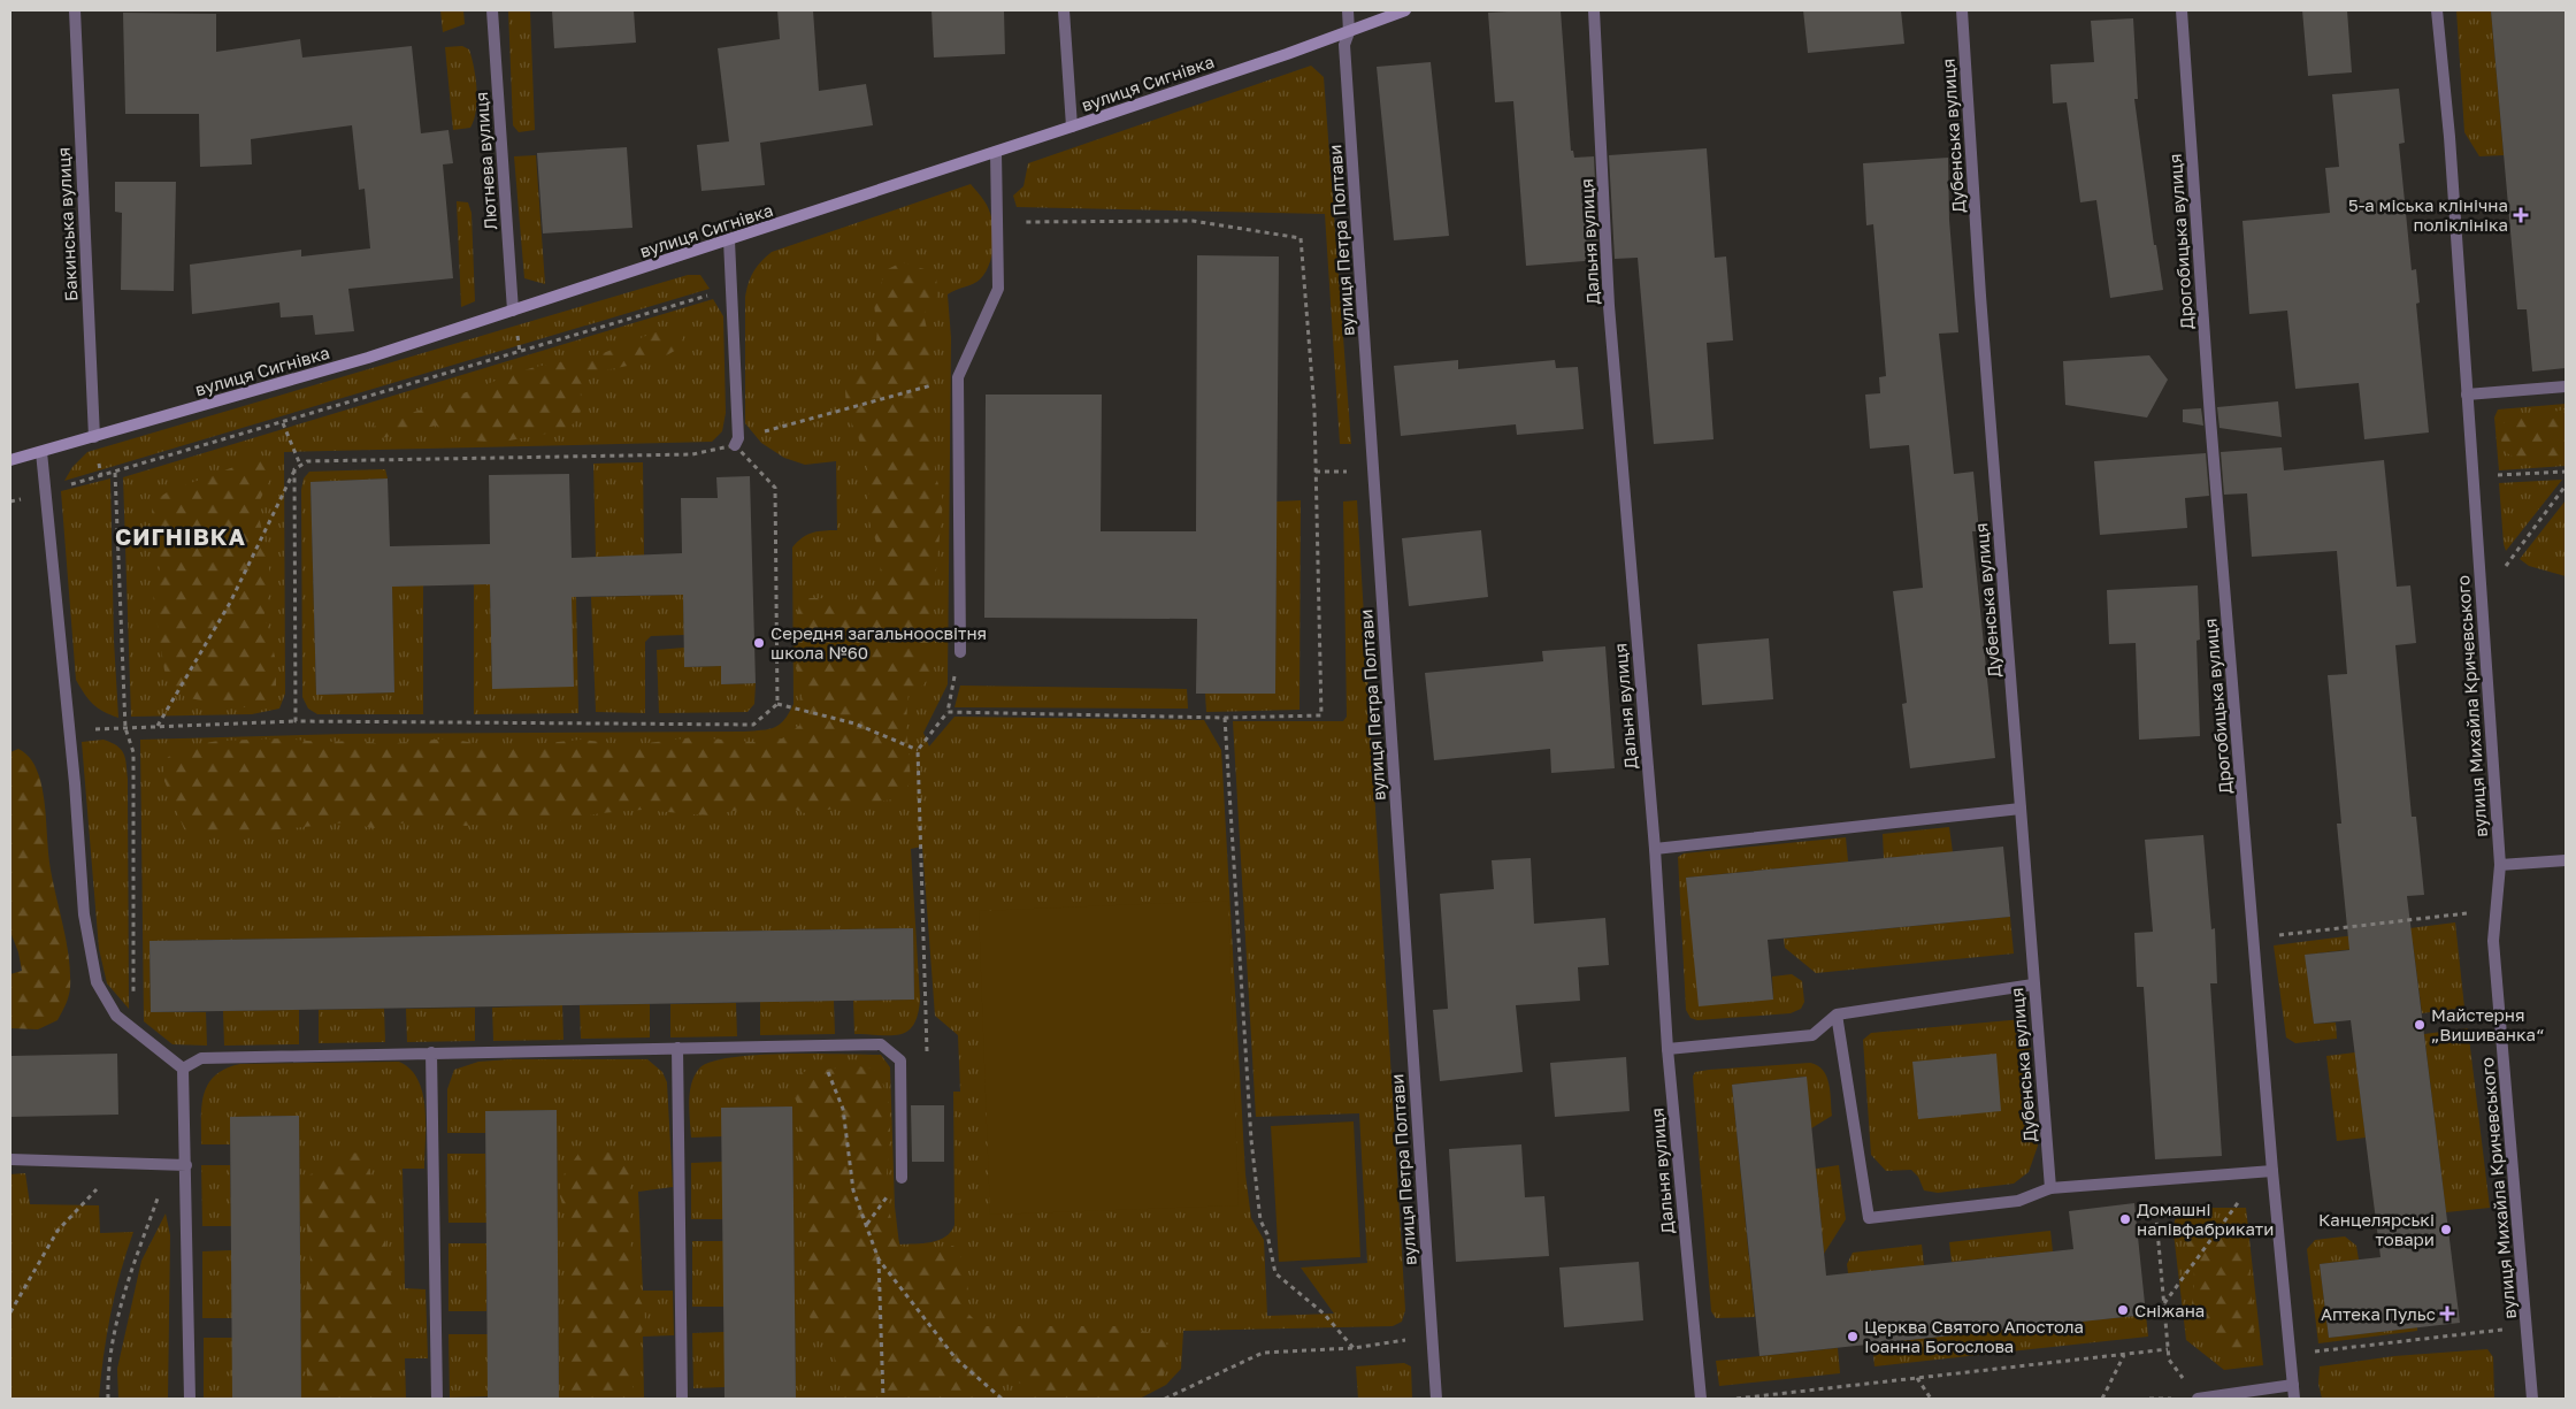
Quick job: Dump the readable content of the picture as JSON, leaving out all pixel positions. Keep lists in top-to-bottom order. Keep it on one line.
{"streets":{"street":["вулиця Сигнівка","Дубенська вулиця","Лютнева вулиця","Бакинська вулиця","вулиця Петра Полтави","Дальня вулиця","Дрогобицька вулиця","вулиця Михайла Кричевського"]},"crossings":[["вулиця Сигнівка","Лютнева вулиця"],["вулиця Сигнівка","Бакинська вулиця"],["вулиця Сигнівка","вулиця Петра Полтави"]],"districts":["СИГНІВКА"],"places":{"health":["5-а міська клінічна поліклініка","Аптека Пульс"],"other":["Середня загальноосвітня школа №60","Майстерня „Вишиванка“","Домашні напівфабрикати","Канцелярські товари","Сніжана","Церква Святого Апостола Іоанна Богослова"]}}
